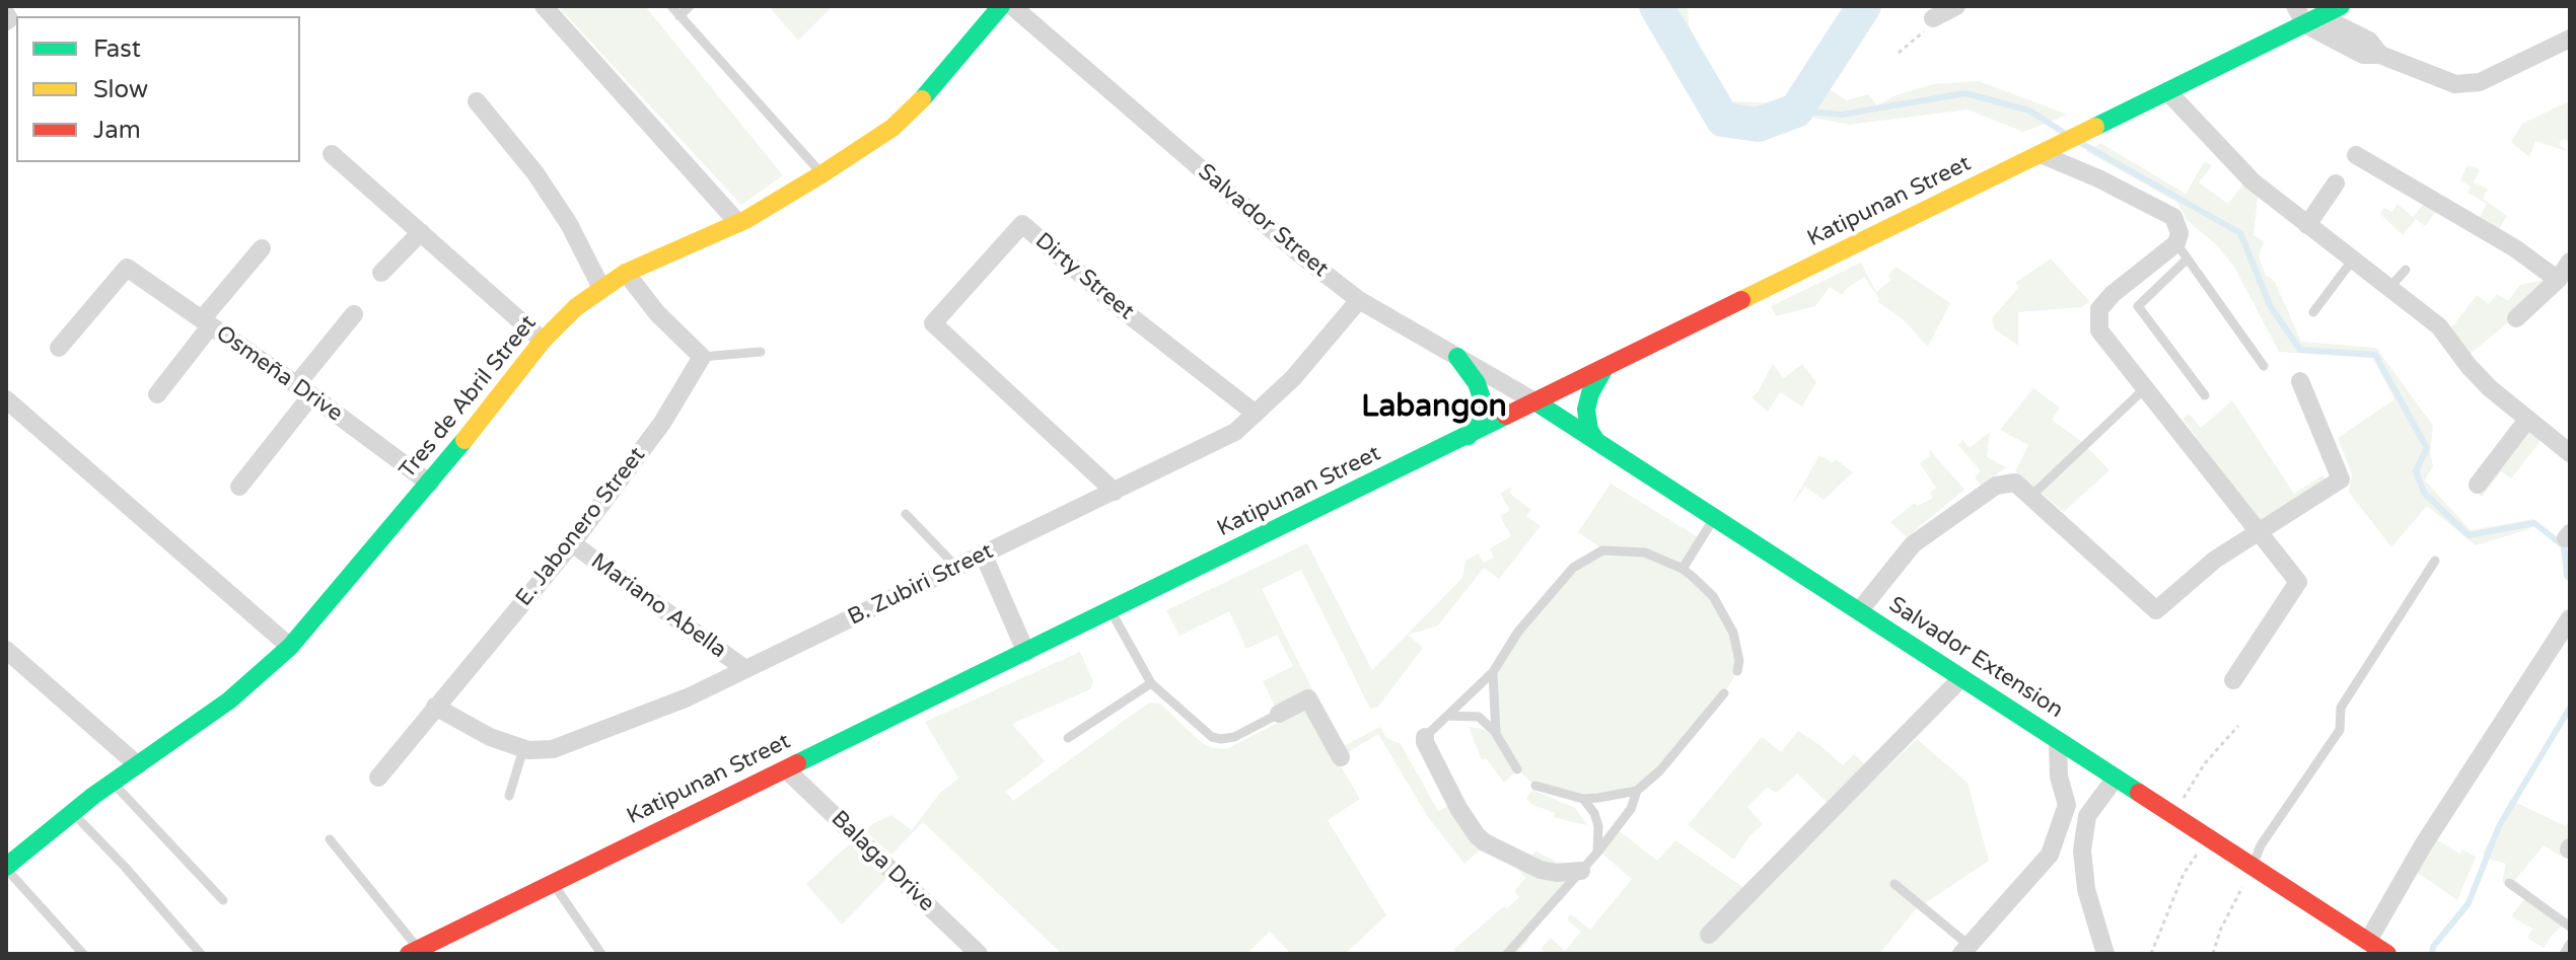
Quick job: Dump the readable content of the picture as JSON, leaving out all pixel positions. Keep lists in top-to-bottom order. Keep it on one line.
{"streets":{"main road":["Katipunan Street","Tres de Abril Street","Salvador Extension"],"street":["Salvador Street","Dirty Street","Osmeña Drive","E. Jabonero Street","B. Zubiri Street","Mariano Abella","Balaga Drive"]},"crossings":[["Katipunan Street","Salvador Street"],["Katipunan Street","Salvador Extension"],["Katipunan Street","Balaga Drive"],["Salvador Street","B. Zubiri Street"],["Salvador Street","Salvador Extension"],["Dirty Street","B. Zubiri Street"],["Osmeña Drive","Tres de Abril Street"],["E. Jabonero Street","B. Zubiri Street"],["E. Jabonero Street","Mariano Abella"],["B. Zubiri Street","Mariano Abella"]],"districts":["Labangon"],"legend":["Fast","Slow","Jam"]}
